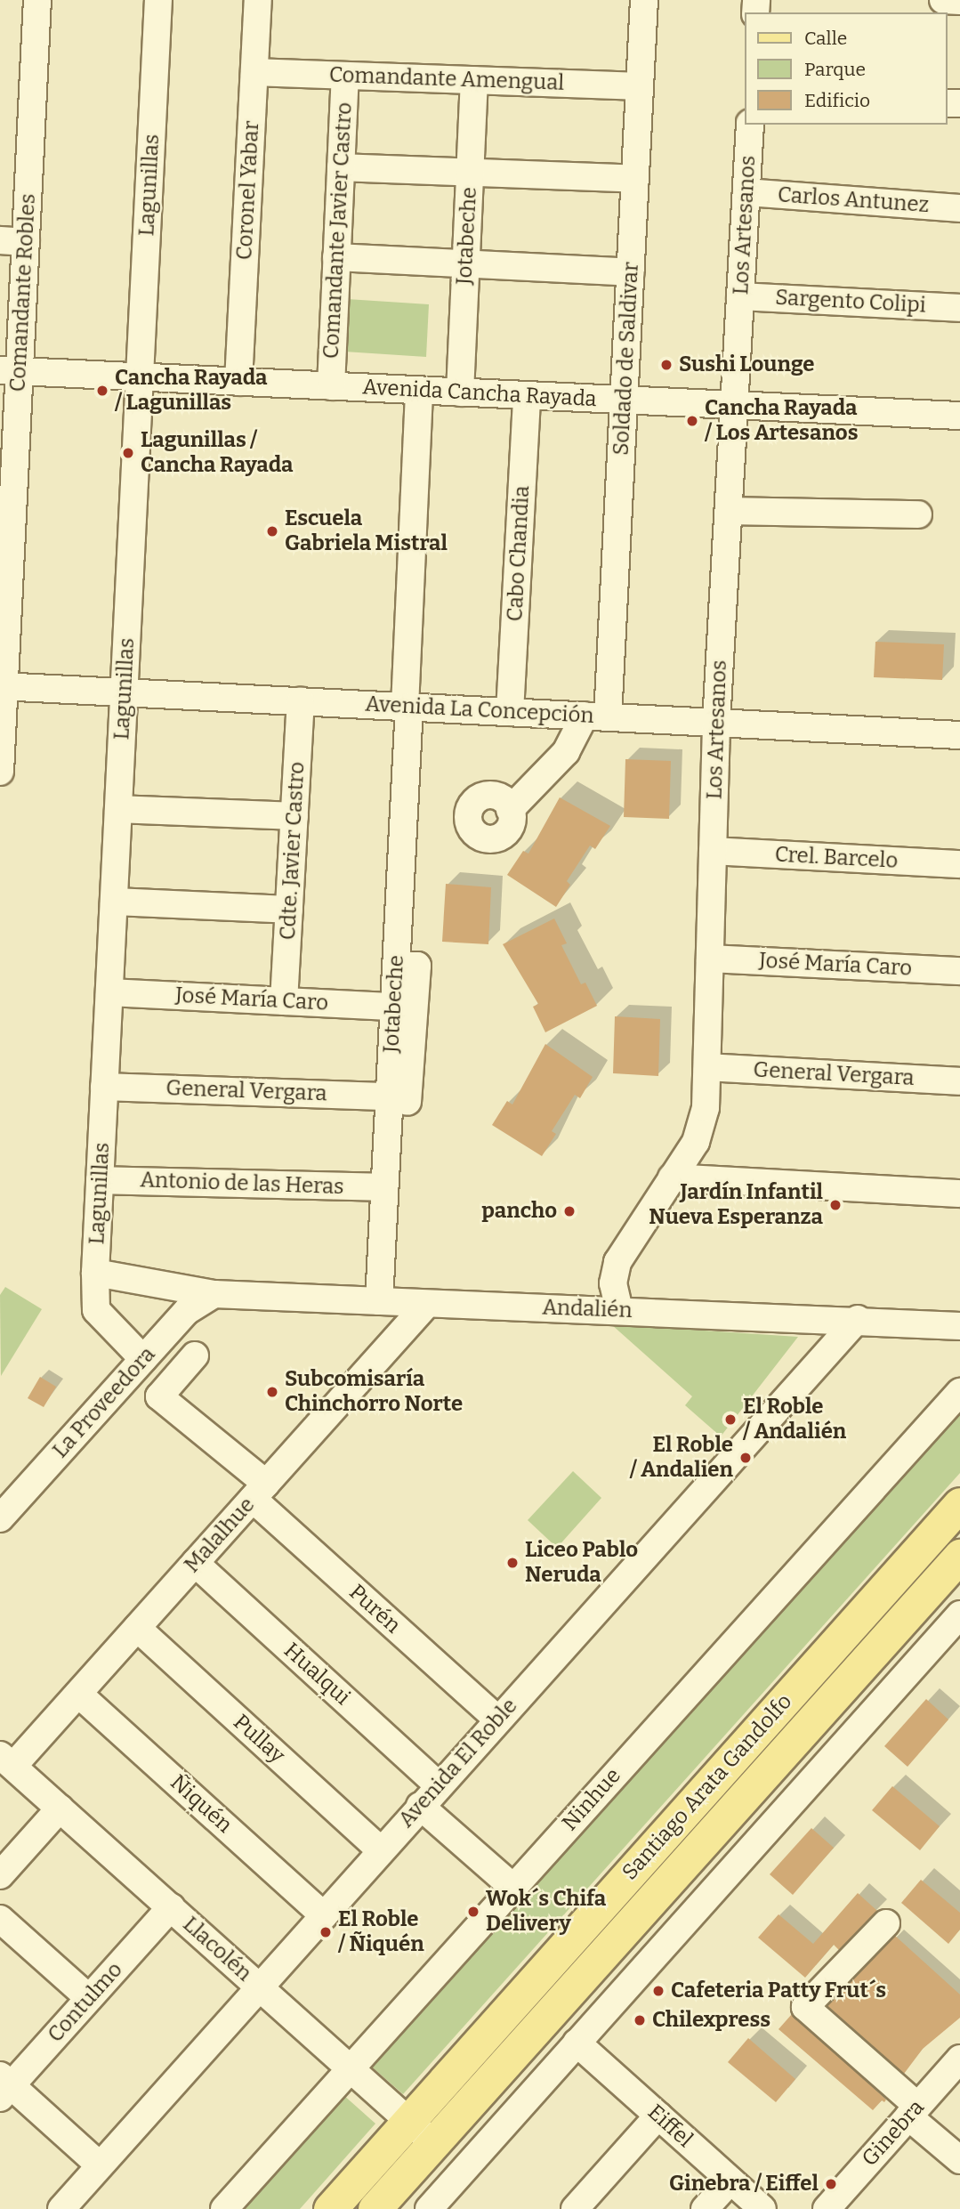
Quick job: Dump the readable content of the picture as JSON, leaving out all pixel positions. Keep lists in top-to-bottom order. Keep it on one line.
{"streets":{"main road":["Santiago Arata Gandolfo"],"street":["Comandante Amengual","Lagunillas","Coronel Yabar","Carlos Antunez","Los Artesanos","Comandante Javier Castro","Jotabeche","Comandante Robles","Sargento Colipi","Soldado de Saldivar","Avenida Cancha Rayada","Cabo Chandia","Avenida La Concepción","Cdte. Javier Castro","Crel. Barcelo","José María Caro","General Vergara","Antonio de las Heras","Andalién","La Proveedora","Malalhue","Purén","Hualqui","Pullay","Avenida El Roble","Ninhue","Ñiquén","Llacolén","Contulmo","Eiffel","Ginebra"]},"crossings":[["Comandante Amengual","Coronel Yabar"],["Comandante Amengual","Comandante Javier Castro"],["Comandante Amengual","Jotabeche"],["Comandante Amengual","Soldado de Saldivar"],["Lagunillas","Avenida Cancha Rayada"],["Lagunillas","Avenida La Concepción"],["Lagunillas","José María Caro"],["Lagunillas","General Vergara"],["Lagunillas","Antonio de las Heras"],["Lagunillas","Andalién"],["Lagunillas","La Proveedora"],["Coronel Yabar","Avenida Cancha Rayada"],["Carlos Antunez","Los Artesanos"],["Los Artesanos","Sargento Colipi"],["Los Artesanos","Avenida Cancha Rayada"],["Los Artesanos","Avenida La Concepción"],["Los Artesanos","Crel. Barcelo"],["Los Artesanos","José María Caro"],["Los Artesanos","General Vergara"],["Los Artesanos","Andalién"],["Comandante Javier Castro","Avenida Cancha Rayada"],["Jotabeche","Avenida Cancha Rayada"],["Jotabeche","Avenida La Concepción"],["Jotabeche","José María Caro"],["Jotabeche","General Vergara"],["Jotabeche","Antonio de las Heras"],["Jotabeche","Andalién"],["Comandante Robles","Avenida Cancha Rayada"],["Comandante Robles","Avenida La Concepción"],["Soldado de Saldivar","Avenida Cancha Rayada"],["Soldado de Saldivar","Avenida La Concepción"],["Avenida Cancha Rayada","Cabo Chandia"],["Cabo Chandia","Avenida La Concepción"],["Avenida La Concepción","Cdte. Javier Castro"],["Cdte. Javier Castro","José María Caro"],["Andalién","La Proveedora"],["Andalién","Malalhue"],["Andalién","Avenida El Roble"],["Malalhue","Purén"],["Malalhue","Hualqui"],["Malalhue","Pullay"],["Malalhue","Ñiquén"],["Malalhue","Llacolén"],["Purén","Avenida El Roble"],["Hualqui","Avenida El Roble"],["Pullay","Avenida El Roble"],["Avenida El Roble","Ñiquén"],["Avenida El Roble","Llacolén"],["Santiago Arata Gandolfo","Llacolén"],["Ninhue","Llacolén"],["Llacolén","Contulmo"]],"places":["Sushi Lounge","Cancha Rayada / Lagunillas","Cancha Rayada / Los Artesanos","Lagunillas / Cancha Rayada","Escuela Gabriela Mistral","Jardín Infantil Nueva Esperanza","pancho","Subcomisaría Chinchorro Norte","El Roble / Andalién","El Roble / Andalien","Liceo Pablo Neruda","Wok´s Chifa Delivery","El Roble / Ñiquén","Cafeteria Patty Frut´s","Chilexpress","Ginebra / Eiffel"],"legend":["Calle","Parque","Edificio"]}
